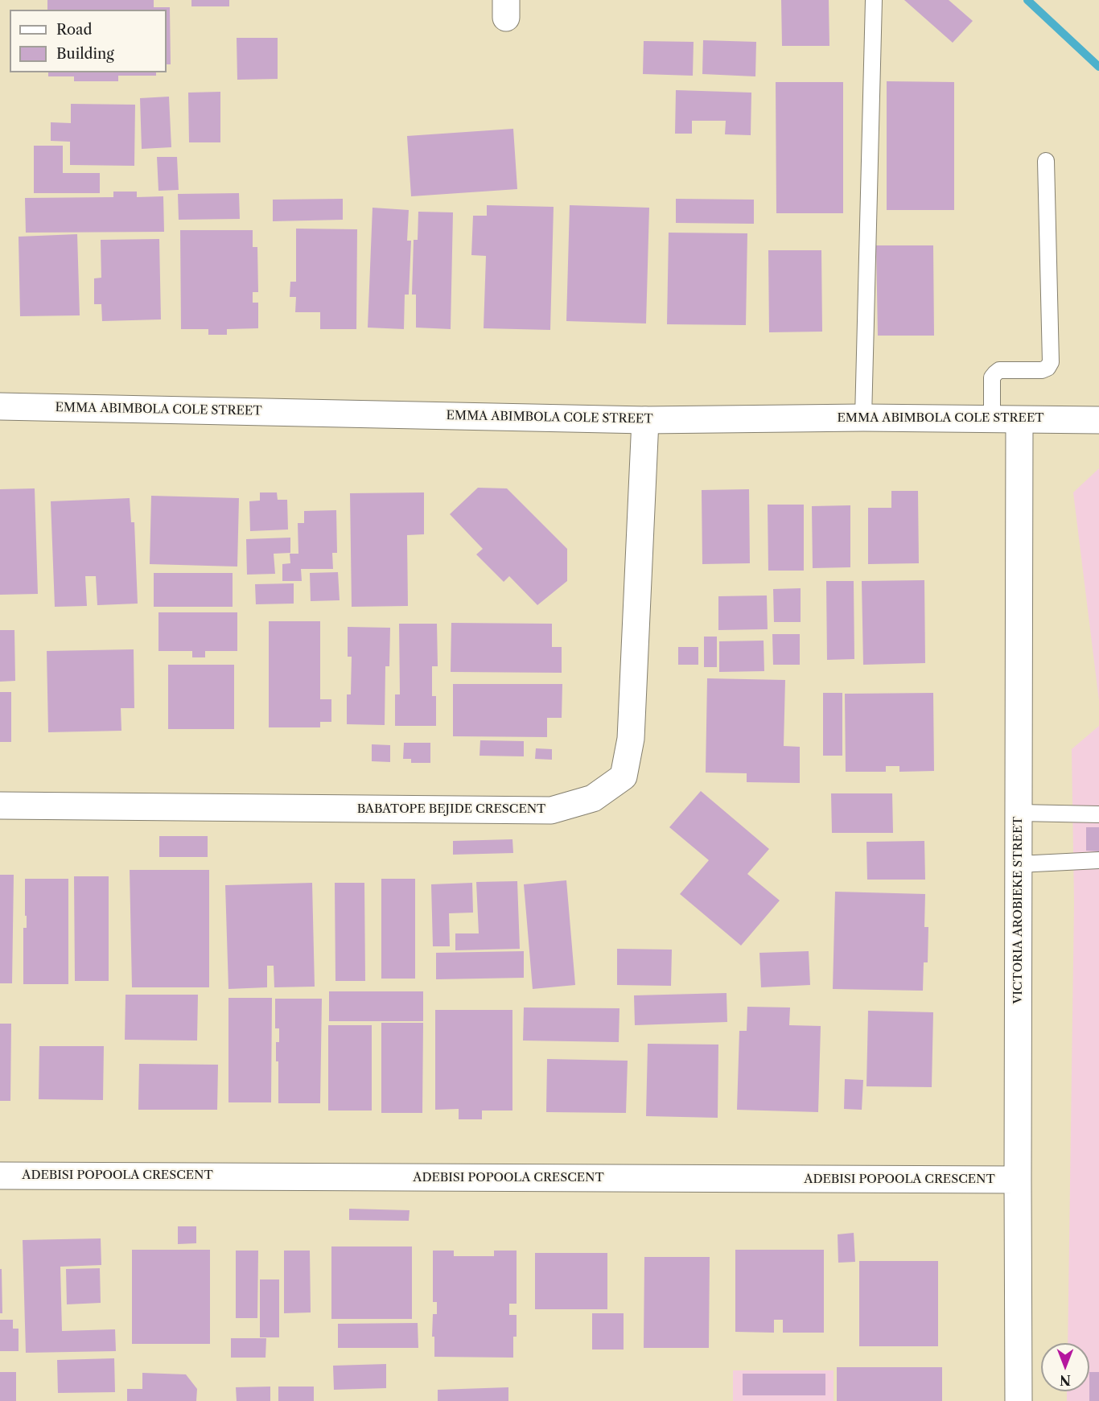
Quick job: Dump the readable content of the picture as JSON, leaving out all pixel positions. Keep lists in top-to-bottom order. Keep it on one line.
{"streets":{"street":["EMMA ABIMBOLA COLE STREET","BABATOPE BEJIDE CRESCENT","VICTORIA AROBIEKE STREET","ADEBISI POPOOLA CRESCENT"]},"crossings":[["EMMA ABIMBOLA COLE STREET","BABATOPE BEJIDE CRESCENT"],["EMMA ABIMBOLA COLE STREET","VICTORIA AROBIEKE STREET"],["VICTORIA AROBIEKE STREET","ADEBISI POPOOLA CRESCENT"]],"legend":["Road","Building"],"north":"bottom"}
